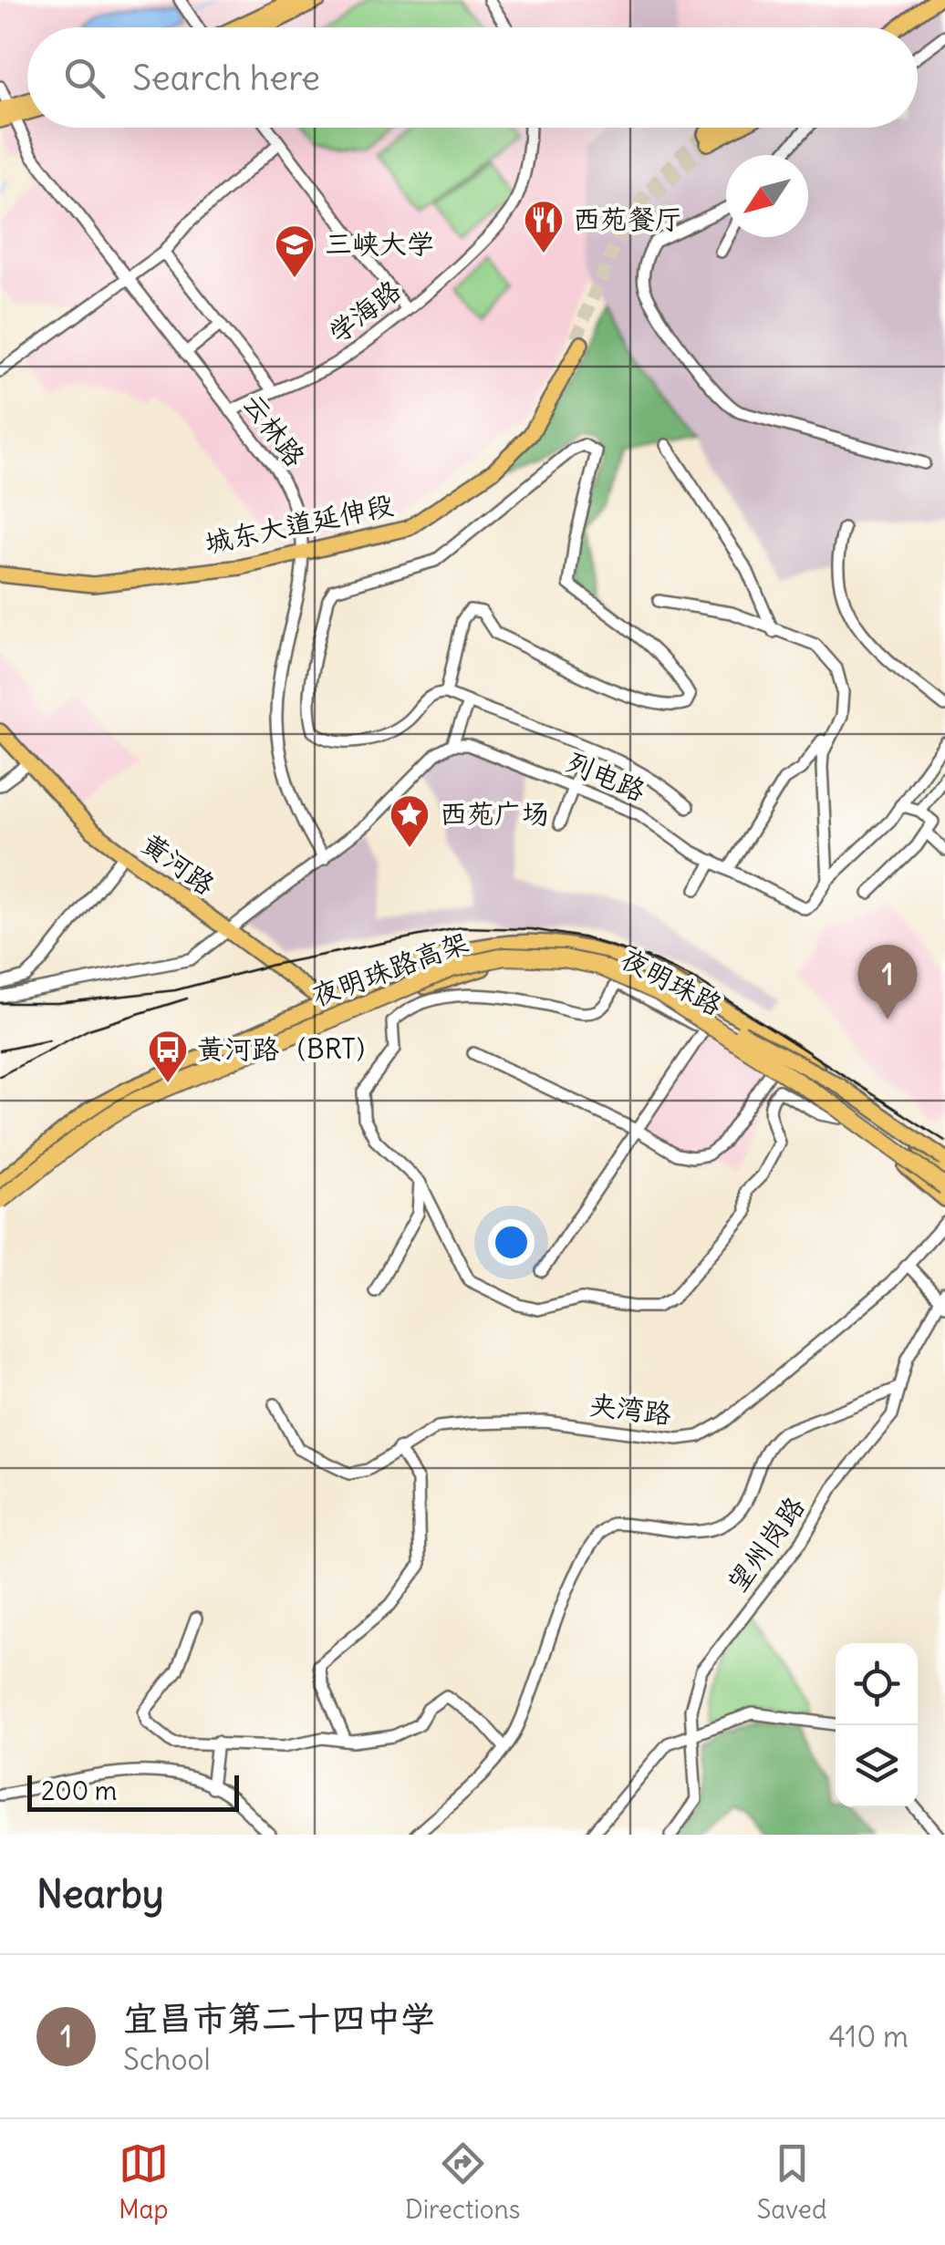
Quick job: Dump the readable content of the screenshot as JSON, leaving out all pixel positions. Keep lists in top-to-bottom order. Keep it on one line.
{"streets":{"highway":["夜明珠路高架"],"main road":["城东大道延伸段","黄河路","夜明珠路"],"street":["学海路","云林路","列电路","夹湾路","望州岗路"]},"crossings":[["学海路","云林路"],["云林路","城东大道延伸段"],["黄河路","夜明珠路"],["夜明珠路高架","夜明珠路"]],"places":{"restaurant":["西苑餐厅"],"school or university":["三峡大学"],"place":["西苑广场"],"bus stop":["黄河路（BRT）"]},"scale_bar":"200 m","north":"bottom left","page":{"search":"Search here","pins":"1","scale":"200 m","heading":"Nearby","list":[{"mark":"1","name":"宜昌市第二十四中学","note":"School","value":"410 m"}],"nav":["Map","Directions","Saved"]}}
